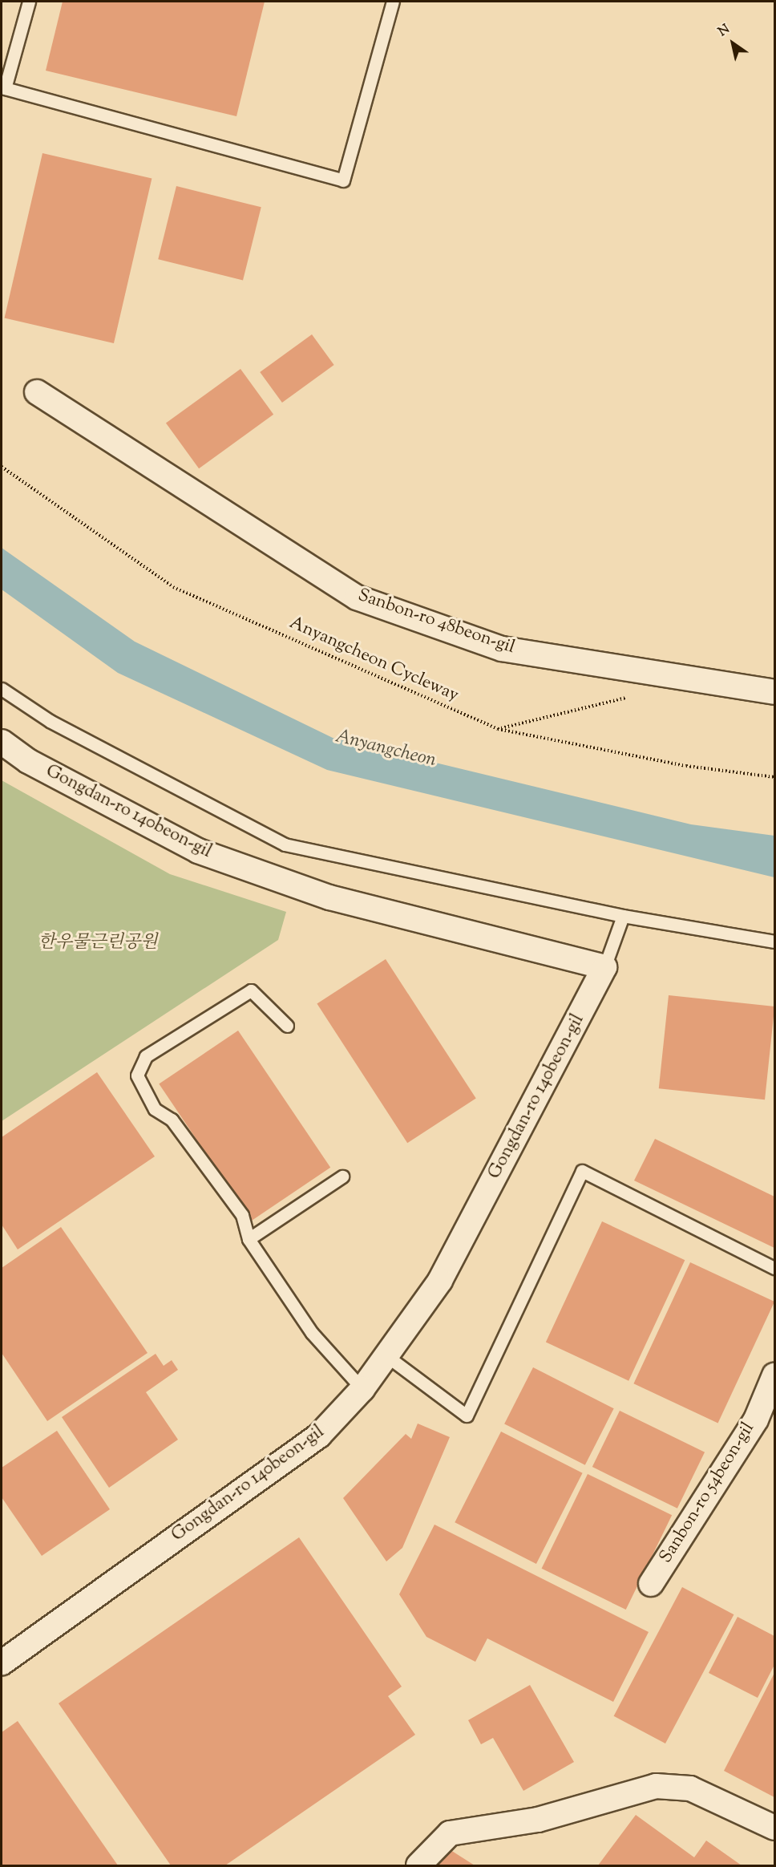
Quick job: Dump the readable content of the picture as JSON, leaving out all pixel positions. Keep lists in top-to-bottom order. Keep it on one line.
{"streets":{"street":["Sanbon-ro 48beon-gil","Gongdan-ro 140beon-gil","Sanbon-ro 54beon-gil"],"path":["Anyangcheon Cycleway"]},"water":["Anyangcheon"],"parks":["한우물근린공원"],"north":"top left"}
